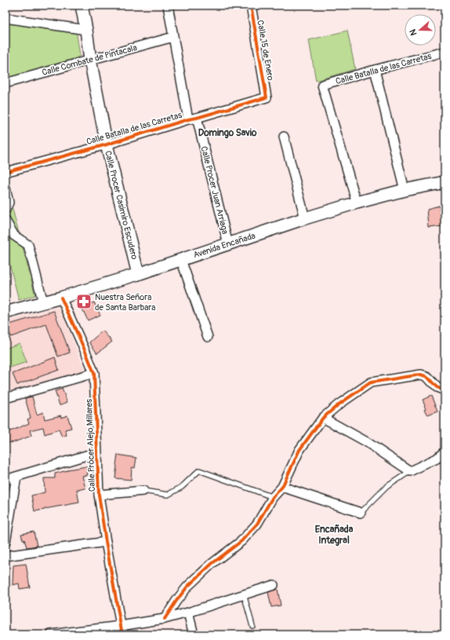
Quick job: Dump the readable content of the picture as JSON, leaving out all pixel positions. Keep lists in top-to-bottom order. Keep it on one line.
{"streets":{"main road":["Calle Procer Casimiro Escudero","Avenida Encañada"],"street":["Calle 15 de Enero","Calle Combate de Pintacala","Calle Batalla de las Carretas","Calle Procer Juan Arriaga","Calle Prócer Alejo Millares"]},"crossings":[["Calle 15 de Enero","Calle Batalla de las Carretas"],["Calle Combate de Pintacala","Calle Procer Casimiro Escudero"],["Calle Batalla de las Carretas","Calle Procer Juan Arriaga"],["Calle Batalla de las Carretas","Calle Procer Casimiro Escudero"],["Calle Batalla de las Carretas","Avenida Encañada"],["Calle Procer Juan Arriaga","Avenida Encañada"],["Calle Procer Casimiro Escudero","Avenida Encañada"],["Avenida Encañada","Calle Prócer Alejo Millares"]],"districts":["Domingo Savio","Encañada Integral"],"places":{"pharmacy":["Nuestra Señora de Santa Barbara"]},"north":"left"}
